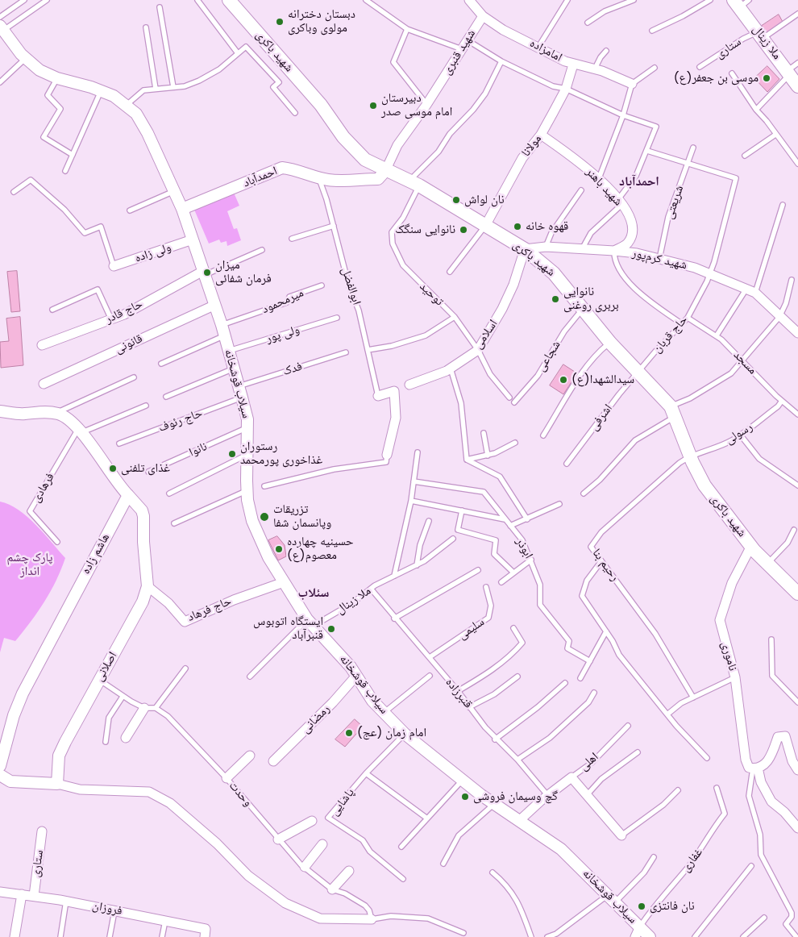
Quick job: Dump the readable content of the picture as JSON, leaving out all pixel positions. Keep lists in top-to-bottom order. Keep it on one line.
{"streets":{"main road":["ملا زینال","شهید باکری"],"street":["ستاری","امامزاده","شهید قنبری","مولانا","احمدآباد","شهید باهنر","ولی زاده","شهید کرم‌پور","حاج قادر","اسلامی","قانونی","سیلاب قوشخانه","هاشم زاده","حاج فرهاد","ناموری","اصلانی","رمضانی","اهلی","فروزان"],"lane":["شریعتی","ابوالفضل","توحید","میرمحمود","ولی پور","حاج قربان","شجاعی","مسجد","فدک","اشرفی","حاج رئوف","رسولی","نانوا","فرهادی","ابوذر","رحیم بنا","سلیمی","قنبرزاده","وحدت","پاشایی","غفاری"]},"crossings":[["ملا زینال","ستاری"],["ملا زینال","سیلاب قوشخانه"],["ملا زینال","قنبرزاده"],["ستاری","فروزان"],["امامزاده","شهید قنبری"],["امامزاده","مولانا"],["شهید باکری","شهید قنبری"],["شهید باکری","مولانا"],["شهید باکری","احمدآباد"],["شهید باکری","شهید کرم‌پور"],["شهید باکری","توحید"],["شهید باکری","اسلامی"],["شهید باکری","حاج قربان"],["شهید باکری","شجاعی"],["شهید باکری","اشرفی"],["شهید باکری","رسولی"],["شهید باکری","رحیم بنا"],["شهید باکری","ناموری"],["شهید قنبری","احمدآباد"],["مولانا","شهید باهنر"],["احمدآباد","ابوالفضل"],["احمدآباد","سیلاب قوشخانه"],["شهید باهنر","شهید کرم‌پور"],["شریعتی","شهید کرم‌پور"],["شریعتی","حاج قربان"],["ولی زاده","سیلاب قوشخانه"],["شهید کرم‌پور","اسلامی"],["شهید کرم‌پور","حاج قربان"],["توحید","اسلامی"],["میرمحمود","سیلاب قوشخانه"],["حاج قادر","سیلاب قوشخانه"],["ولی پور","سیلاب قوشخانه"],["حاج قربان","مسجد"],["حاج قربان","اشرفی"],["قانونی","سیلاب قوشخانه"],["مسجد","رسولی"],["فدک","سیلاب قوشخانه"],["سیلاب قوشخانه","حاج رئوف"],["سیلاب قوشخانه","نانوا"],["سیلاب قوشخانه","حاج فرهاد"],["سیلاب قوشخانه","رمضانی"],["سیلاب قوشخانه","اهلی"],["سیلاب قوشخانه","پاشایی"],["سیلاب قوشخانه","غفاری"],["رسولی","رحیم بنا"],["هاشم زاده","اصلانی"],["حاج فرهاد","اصلانی"],["سلیمی","قنبرزاده"],["قنبرزاده","اهلی"]],"districts":["احمدآباد","سئلاب"],"parks":["پارک چشم انداز"],"places":["دبستان دخترانه مولوی وباکری","موسی بن جعفر(ع)","دبیرستان امام موسی صدر","نان لواش","قهوه خانه","نانوایی سنگک","میزان فرمان شفائی","نانوایی بربری روغنی","سیدالشهدا(ع)","رستوران غذاخوری پورمحمد","غذای تلفنی","تزریقات وپانسمان شفا","حسینیه چهارده معصوم(ع)","ایستگاه اتوبوس قنبرآباد","امام زمان (عج)","گچ وسیمان فروشی","نان فانتزی"]}
